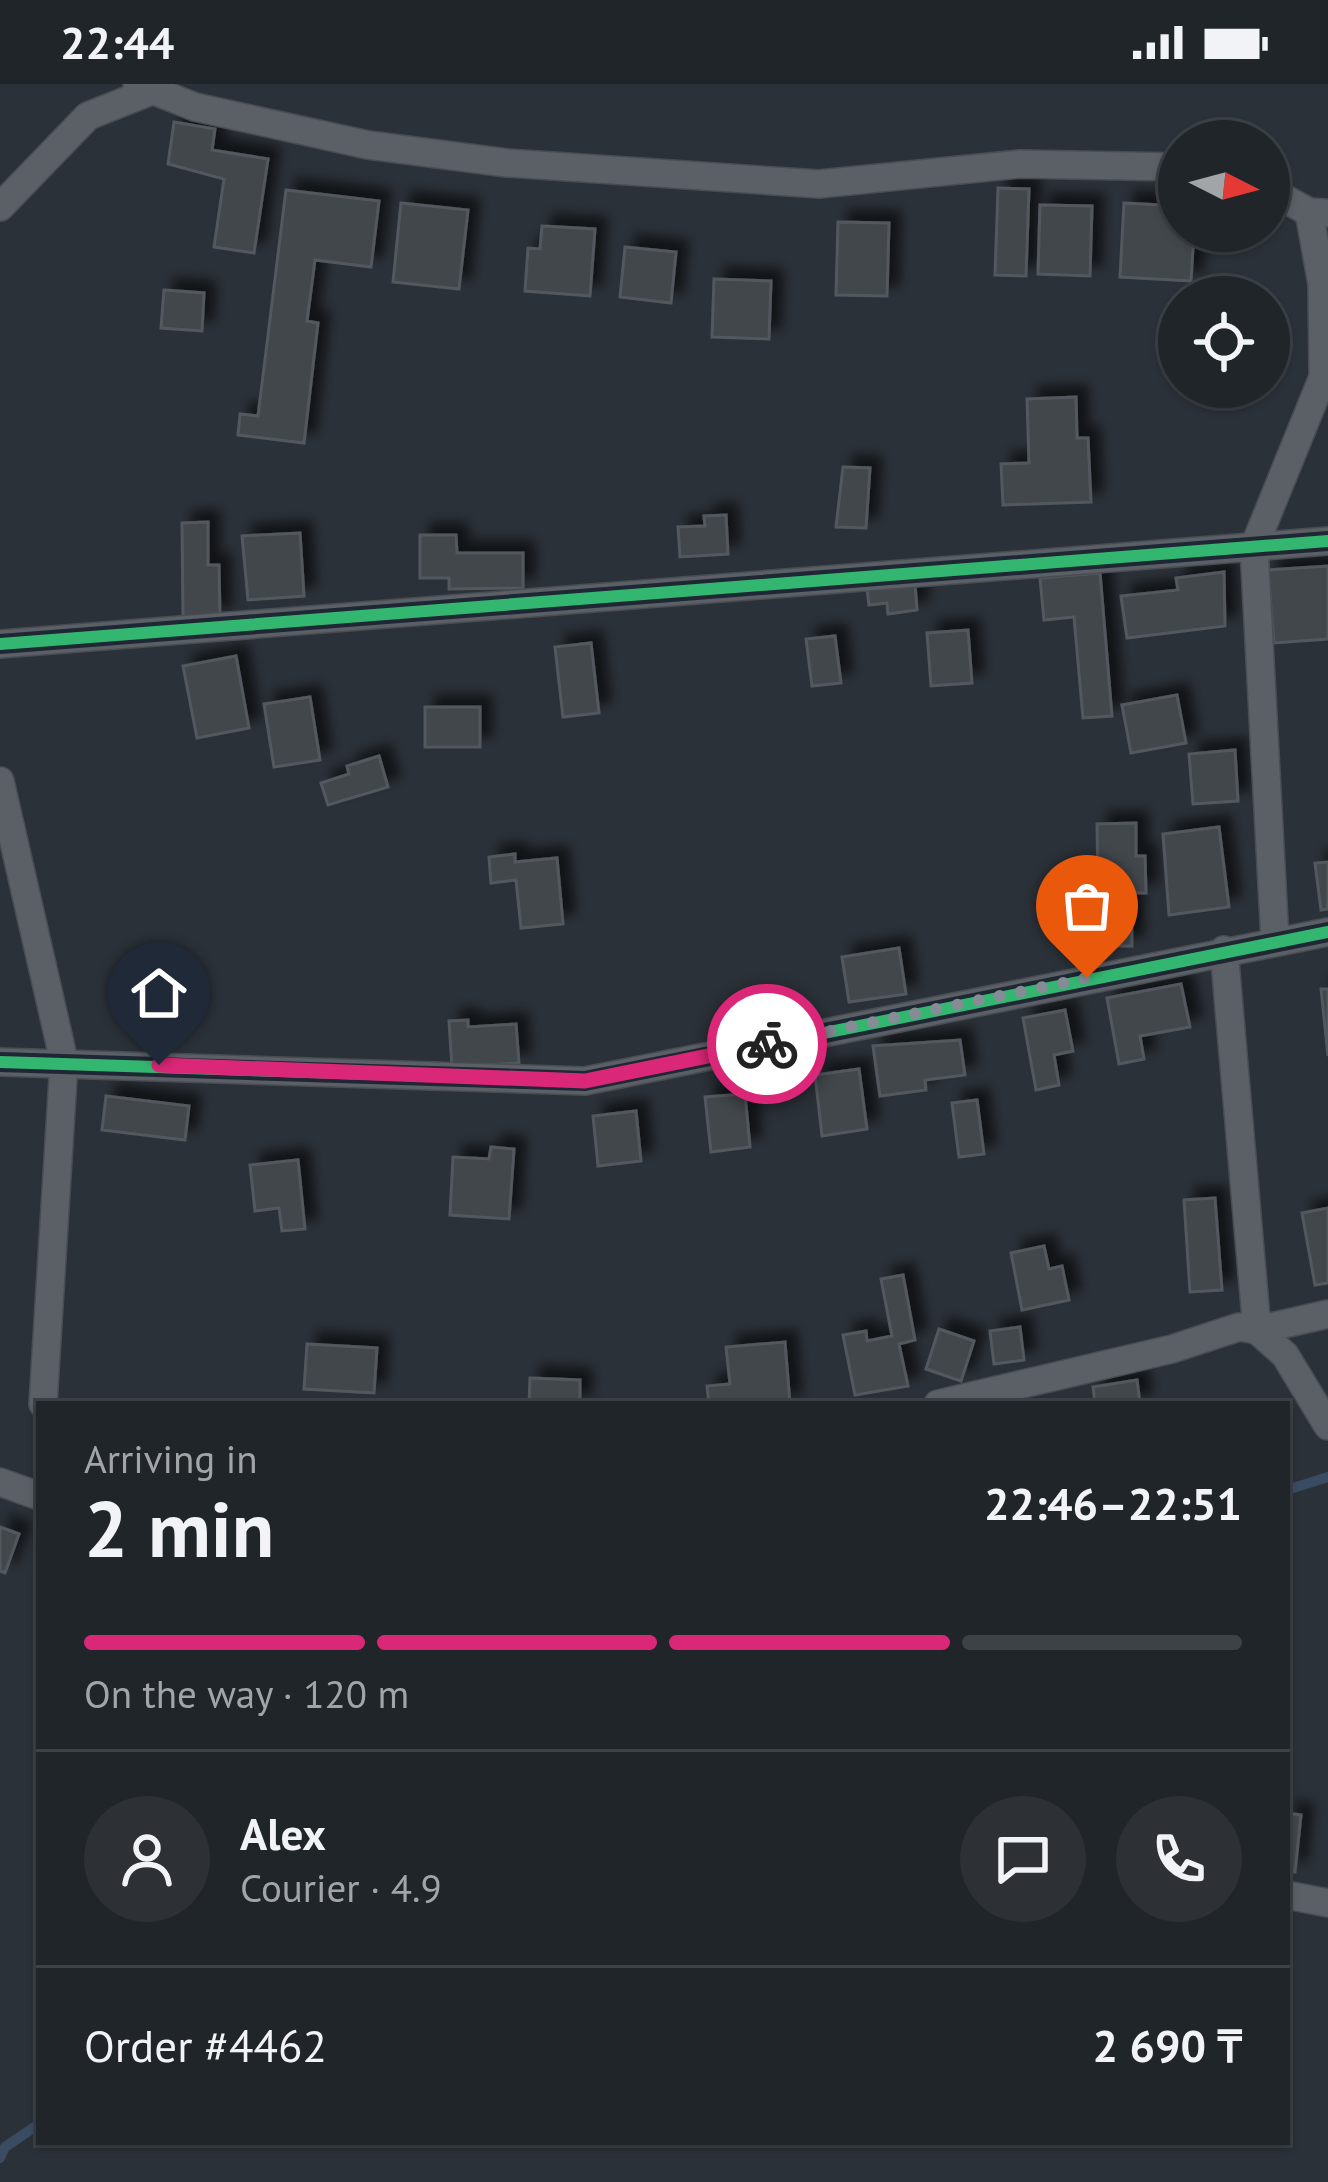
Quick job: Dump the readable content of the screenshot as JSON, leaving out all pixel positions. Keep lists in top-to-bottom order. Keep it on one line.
{"north":"right","page":{"status":"22:44","heading":["2 min","Arriving in","22:46–22:51"],"panel":["Alex","Courier · 4.9","Order #4462","2 690 ₸"],"bar":"On the way · 120 m"}}
